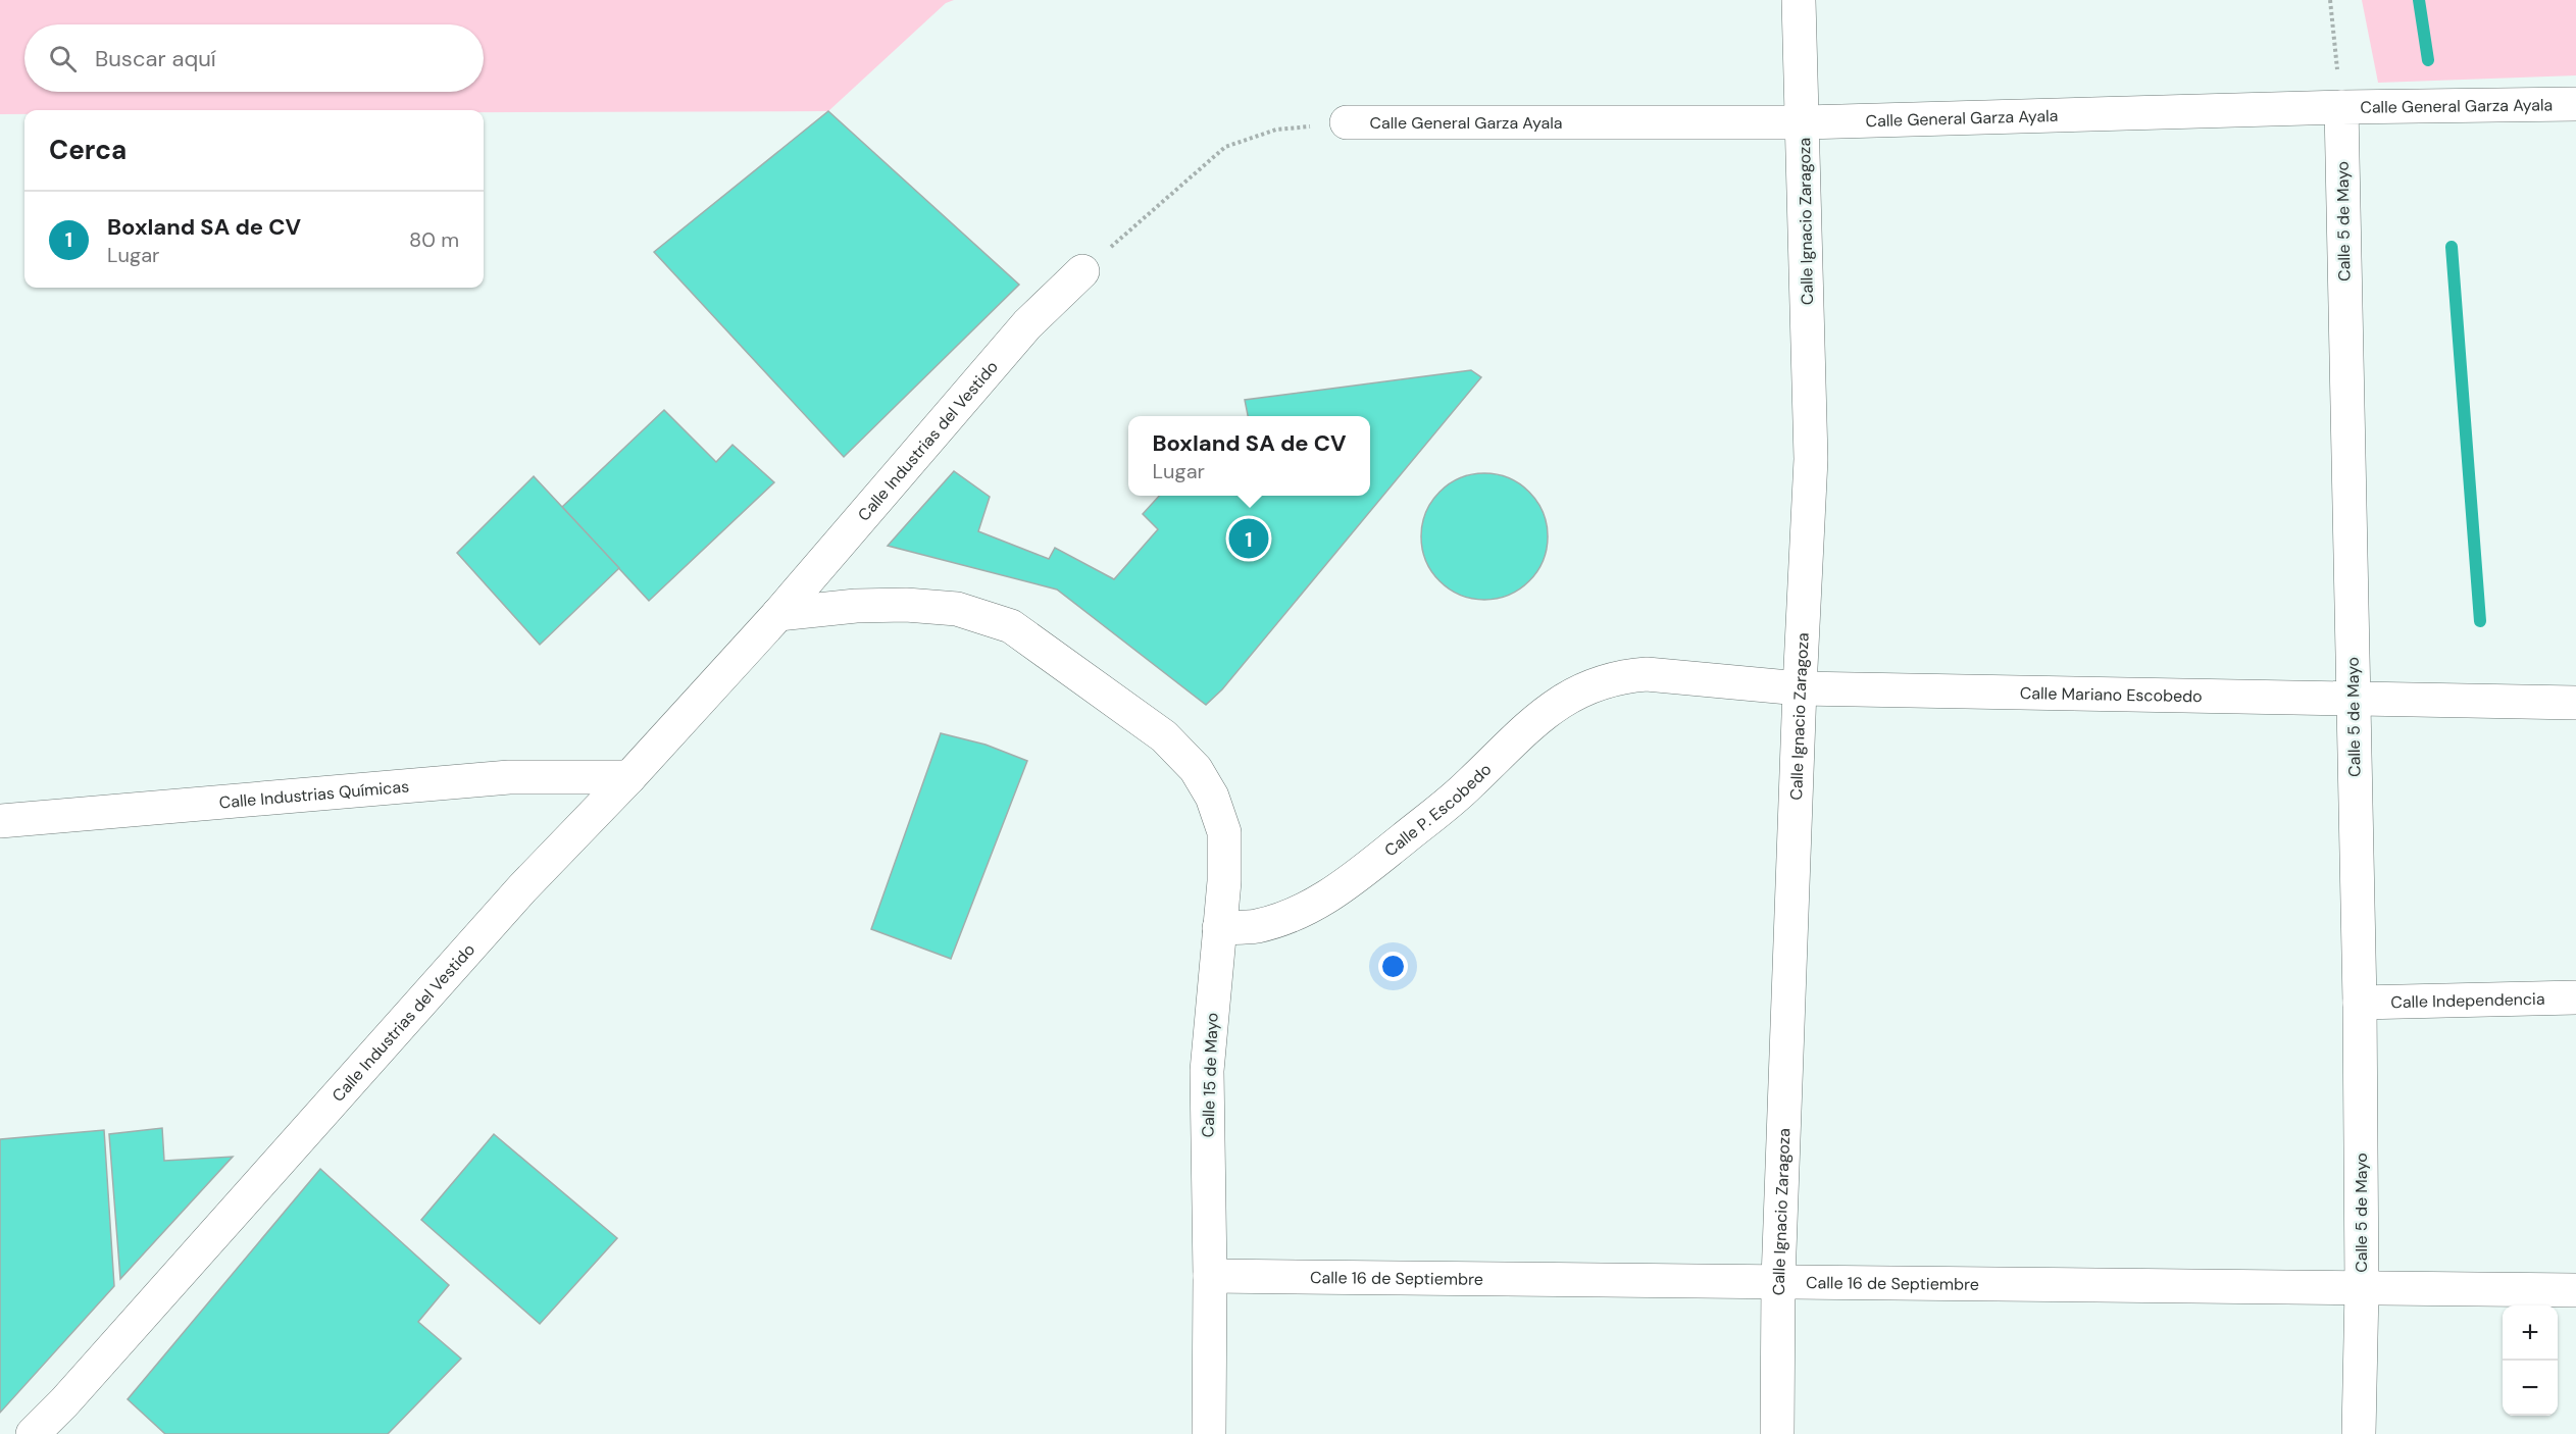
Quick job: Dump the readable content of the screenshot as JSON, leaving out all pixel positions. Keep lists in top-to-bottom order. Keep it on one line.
{"streets":{"street":["Calle General Garza Ayala","Calle Ignacio Zaragoza","Calle 5 de Mayo","Calle Industrias del Vestido","Calle Mariano Escobedo","Calle Industrias Químicas","Calle P. Escobedo","Calle Independencia","Calle 15 de Mayo","Calle 16 de Septiembre"]},"crossings":[["Calle General Garza Ayala","Calle Ignacio Zaragoza"],["Calle General Garza Ayala","Calle 5 de Mayo"],["Calle Ignacio Zaragoza","Calle Mariano Escobedo"],["Calle Ignacio Zaragoza","Calle 16 de Septiembre"],["Calle 5 de Mayo","Calle Mariano Escobedo"],["Calle 5 de Mayo","Calle Independencia"],["Calle 5 de Mayo","Calle 16 de Septiembre"],["Calle Industrias del Vestido","Calle Industrias Químicas"],["Calle Industrias del Vestido","Calle 15 de Mayo"],["Calle Mariano Escobedo","Calle P. Escobedo"],["Calle P. Escobedo","Calle 15 de Mayo"],["Calle 15 de Mayo","Calle 16 de Septiembre"]],"page":{"search":"Buscar aquí","heading":"Cerca","list":[{"mark":"1","name":"Boxland SA de CV","note":"Lugar","value":"80 m"}],"popup":["Boxland SA de CV","Lugar"],"pins":"1","map_buttons":["+","−"]}}
